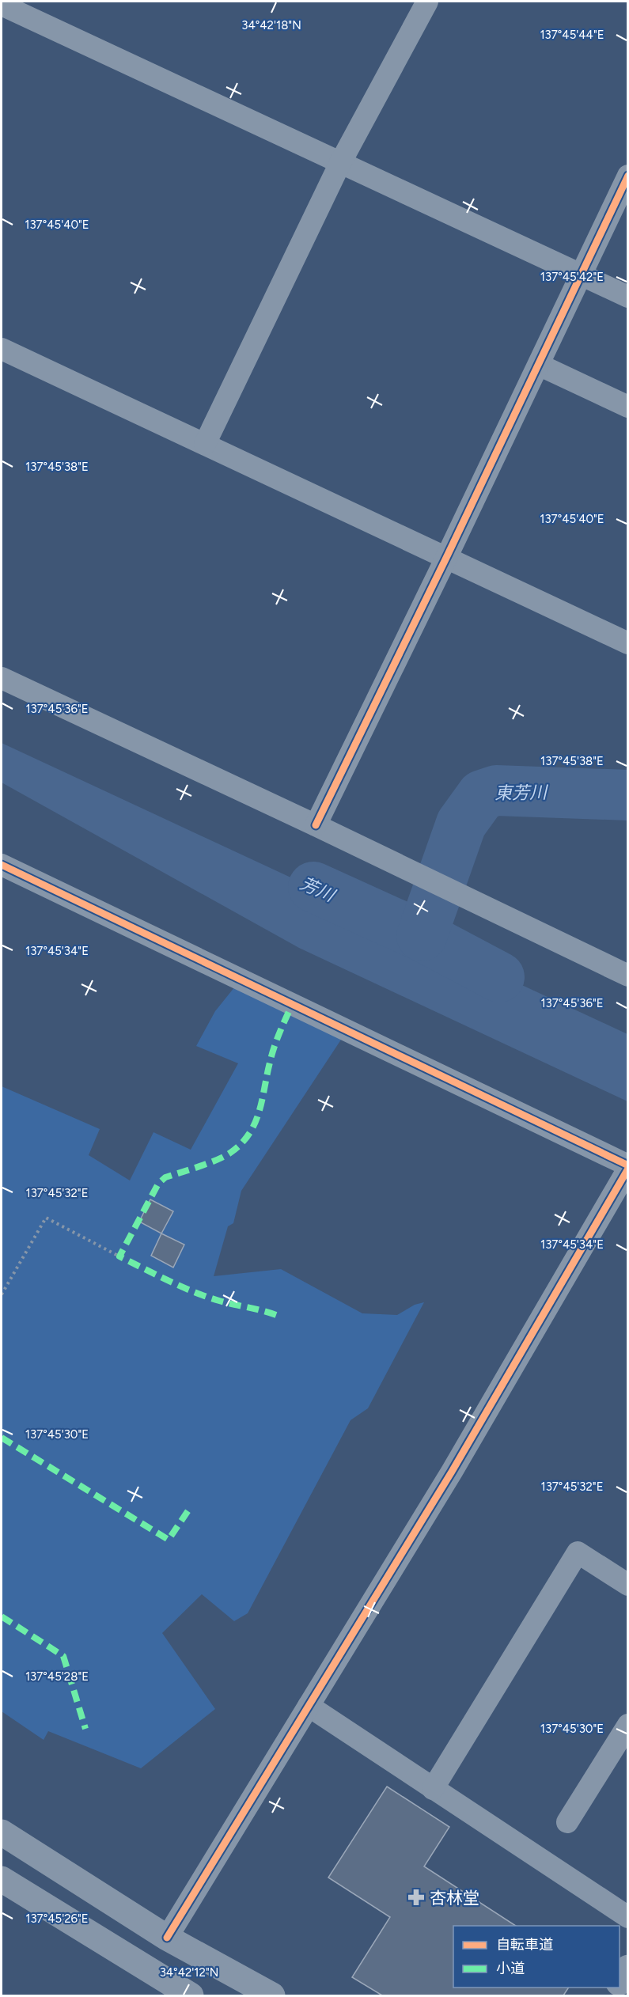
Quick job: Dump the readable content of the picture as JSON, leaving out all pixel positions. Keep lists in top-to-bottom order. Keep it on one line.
{"water":["東芳川","芳川"],"places":{"pharmacy":["杏林堂"]},"legend":["自転車道","小道"],"coordinates":["34°42'18\"N","137°45'44\"E","137°45'40\"E","137°45'42\"E","137°45'38\"E","137°45'36\"E","137°45'34\"E","137°45'32\"E","137°45'30\"E","137°45'28\"E","137°45'26\"E","34°42'12\"N"]}
